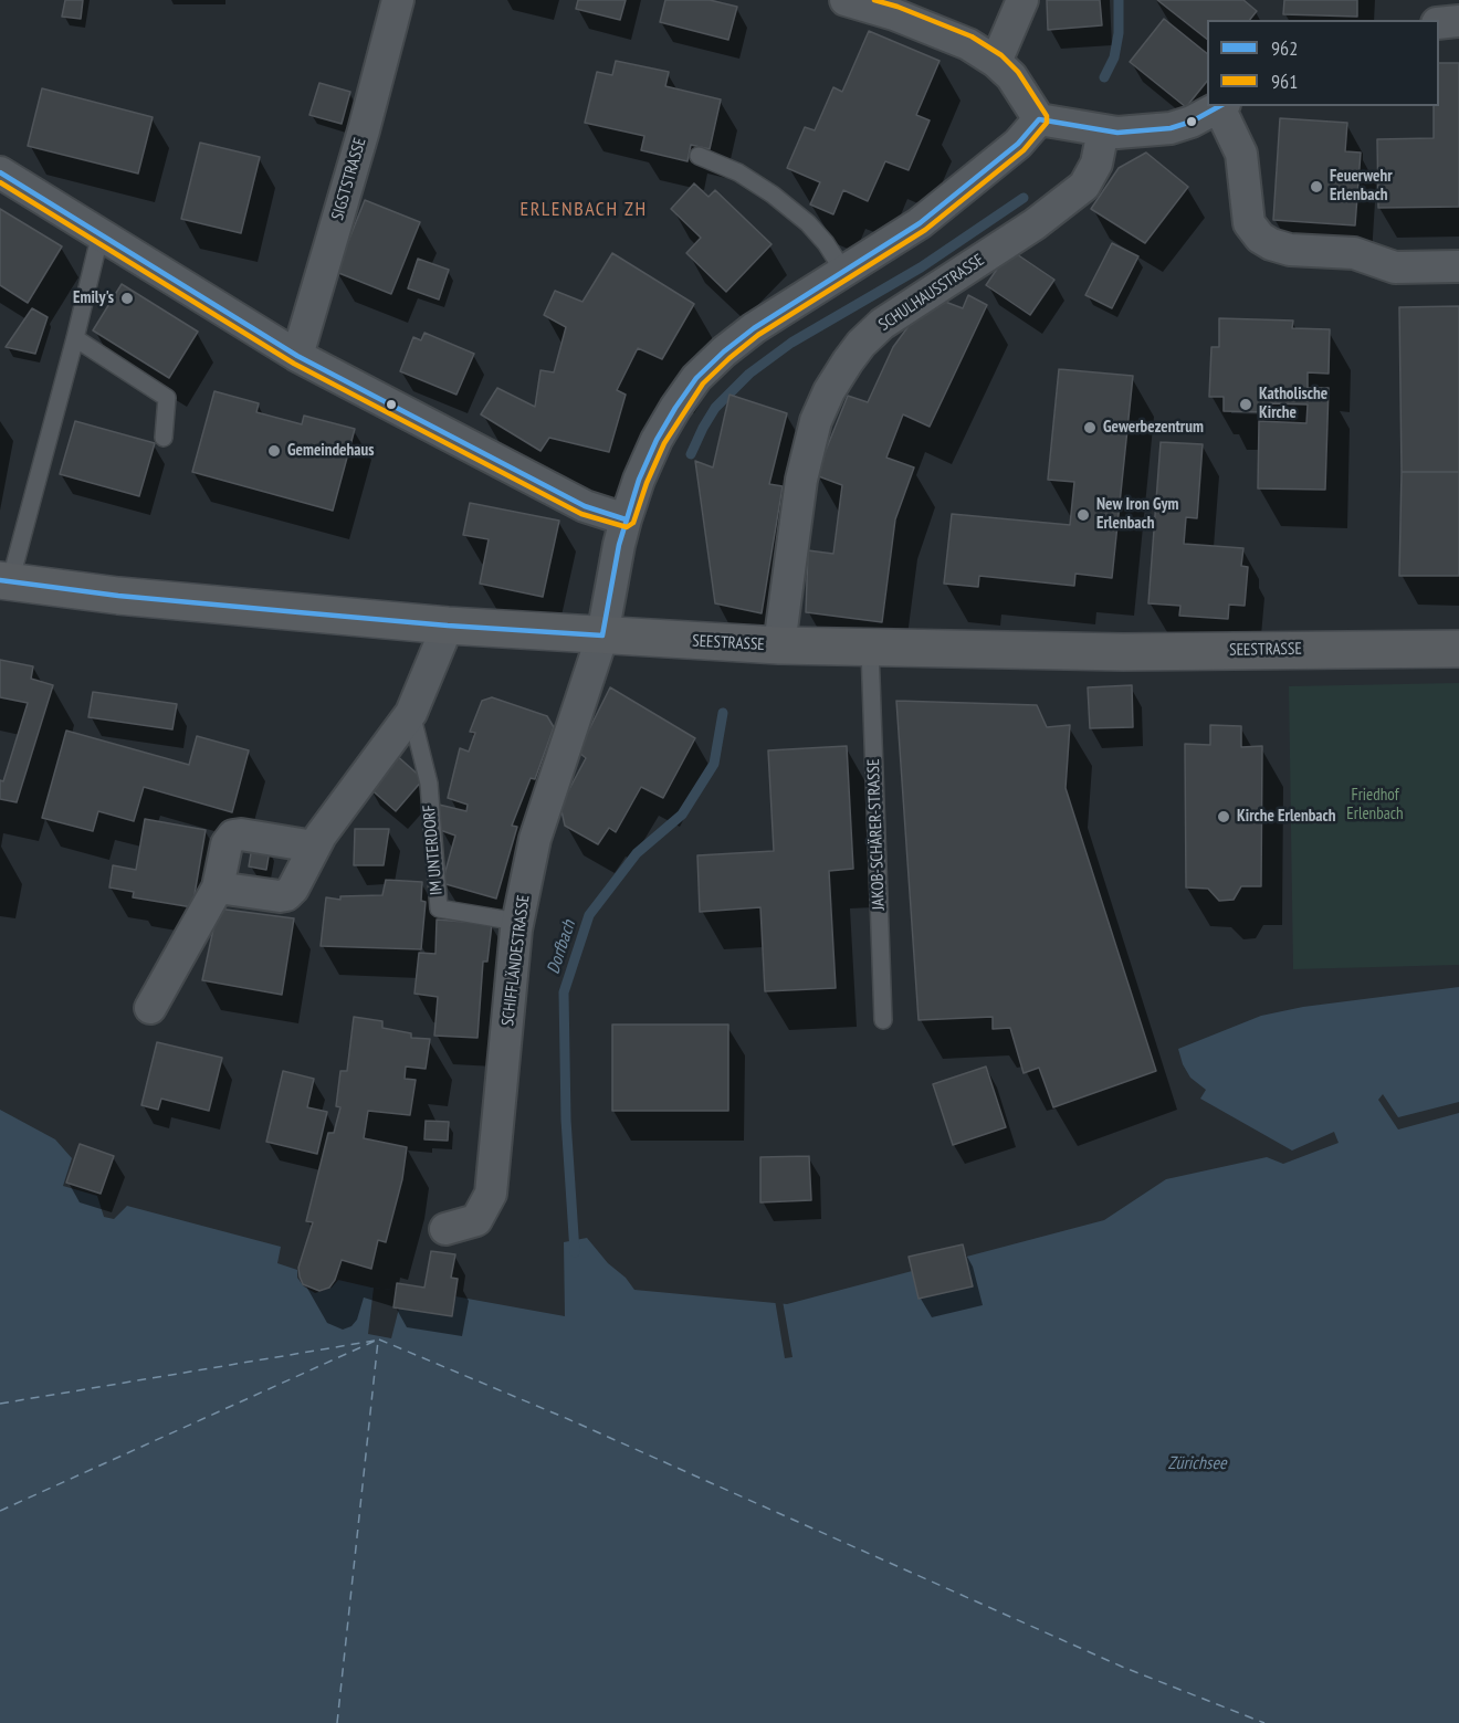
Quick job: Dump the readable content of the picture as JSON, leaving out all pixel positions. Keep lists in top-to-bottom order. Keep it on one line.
{"streets":{"main road":["SEESTRASSE"],"street":["SIGSTSTRASSE","SCHULHAUSSTRASSE","SCHIFFLÄNDESTRASSE"],"lane":["JAKOB-SCHÄRER-STRASSE","IM UNTERDORF"]},"crossings":[["SCHULHAUSSTRASSE","SEESTRASSE"],["SEESTRASSE","JAKOB-SCHÄRER-STRASSE"],["SEESTRASSE","SCHIFFLÄNDESTRASSE"],["IM UNTERDORF","SCHIFFLÄNDESTRASSE"]],"districts":["ERLENBACH ZH"],"water":["Dorfbach","Zürichsee"],"parks":["Friedhof Erlenbach"],"places":["Feuerwehr Erlenbach","Emily's","Katholische Kirche","Gewerbezentrum","Gemeindehaus","New Iron Gym Erlenbach","Kirche Erlenbach"],"lines":["transit line 961","transit line 962"],"legend":["962","961"]}
